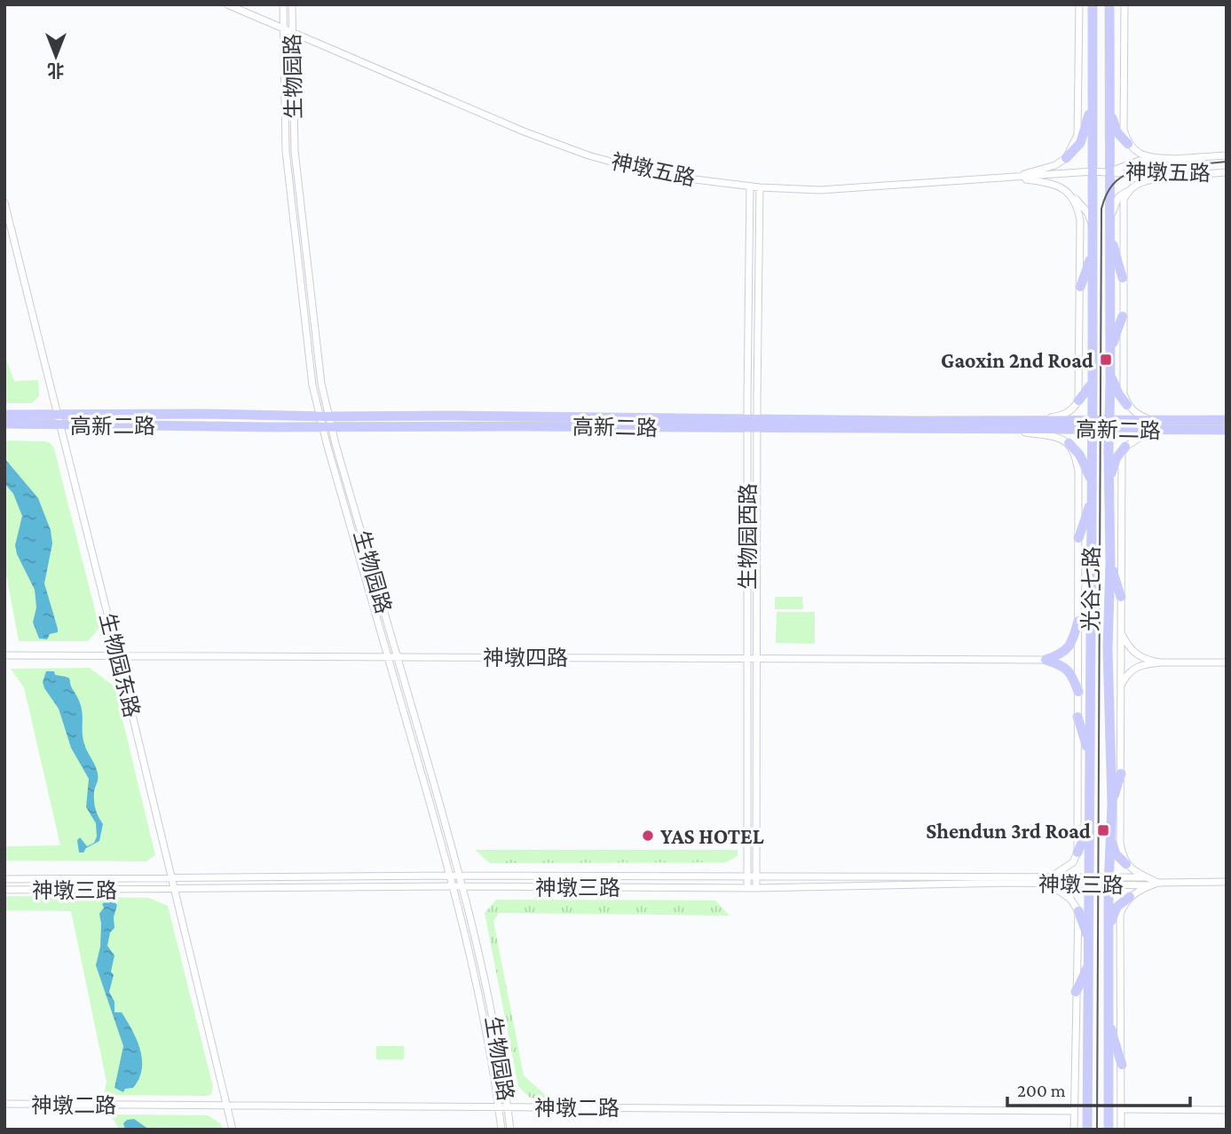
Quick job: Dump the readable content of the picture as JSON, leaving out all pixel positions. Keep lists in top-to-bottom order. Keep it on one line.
{"streets":{"main road":["高新二路","光谷七路"],"street":["生物园路","神墩五路","生物园西路","神墩四路","生物园东路","神墩三路","神墩二路"]},"crossings":[["生物园路","神墩五路"],["生物园路","高新二路"],["生物园路","神墩四路"],["生物园路","神墩三路"],["生物园路","神墩二路"],["神墩五路","生物园西路"],["神墩五路","光谷七路"],["高新二路","生物园西路"],["高新二路","光谷七路"],["高新二路","生物园东路"],["生物园西路","神墩四路"],["生物园西路","神墩三路"],["光谷七路","神墩三路"],["神墩四路","生物园东路"],["生物园东路","神墩三路"],["生物园东路","神墩二路"]],"places":{"transit":["Gaoxin 2nd Road","Shendun 3rd Road"],"other":["YAS HOTEL"]},"scale_bar":"200 m","north":"bottom"}
